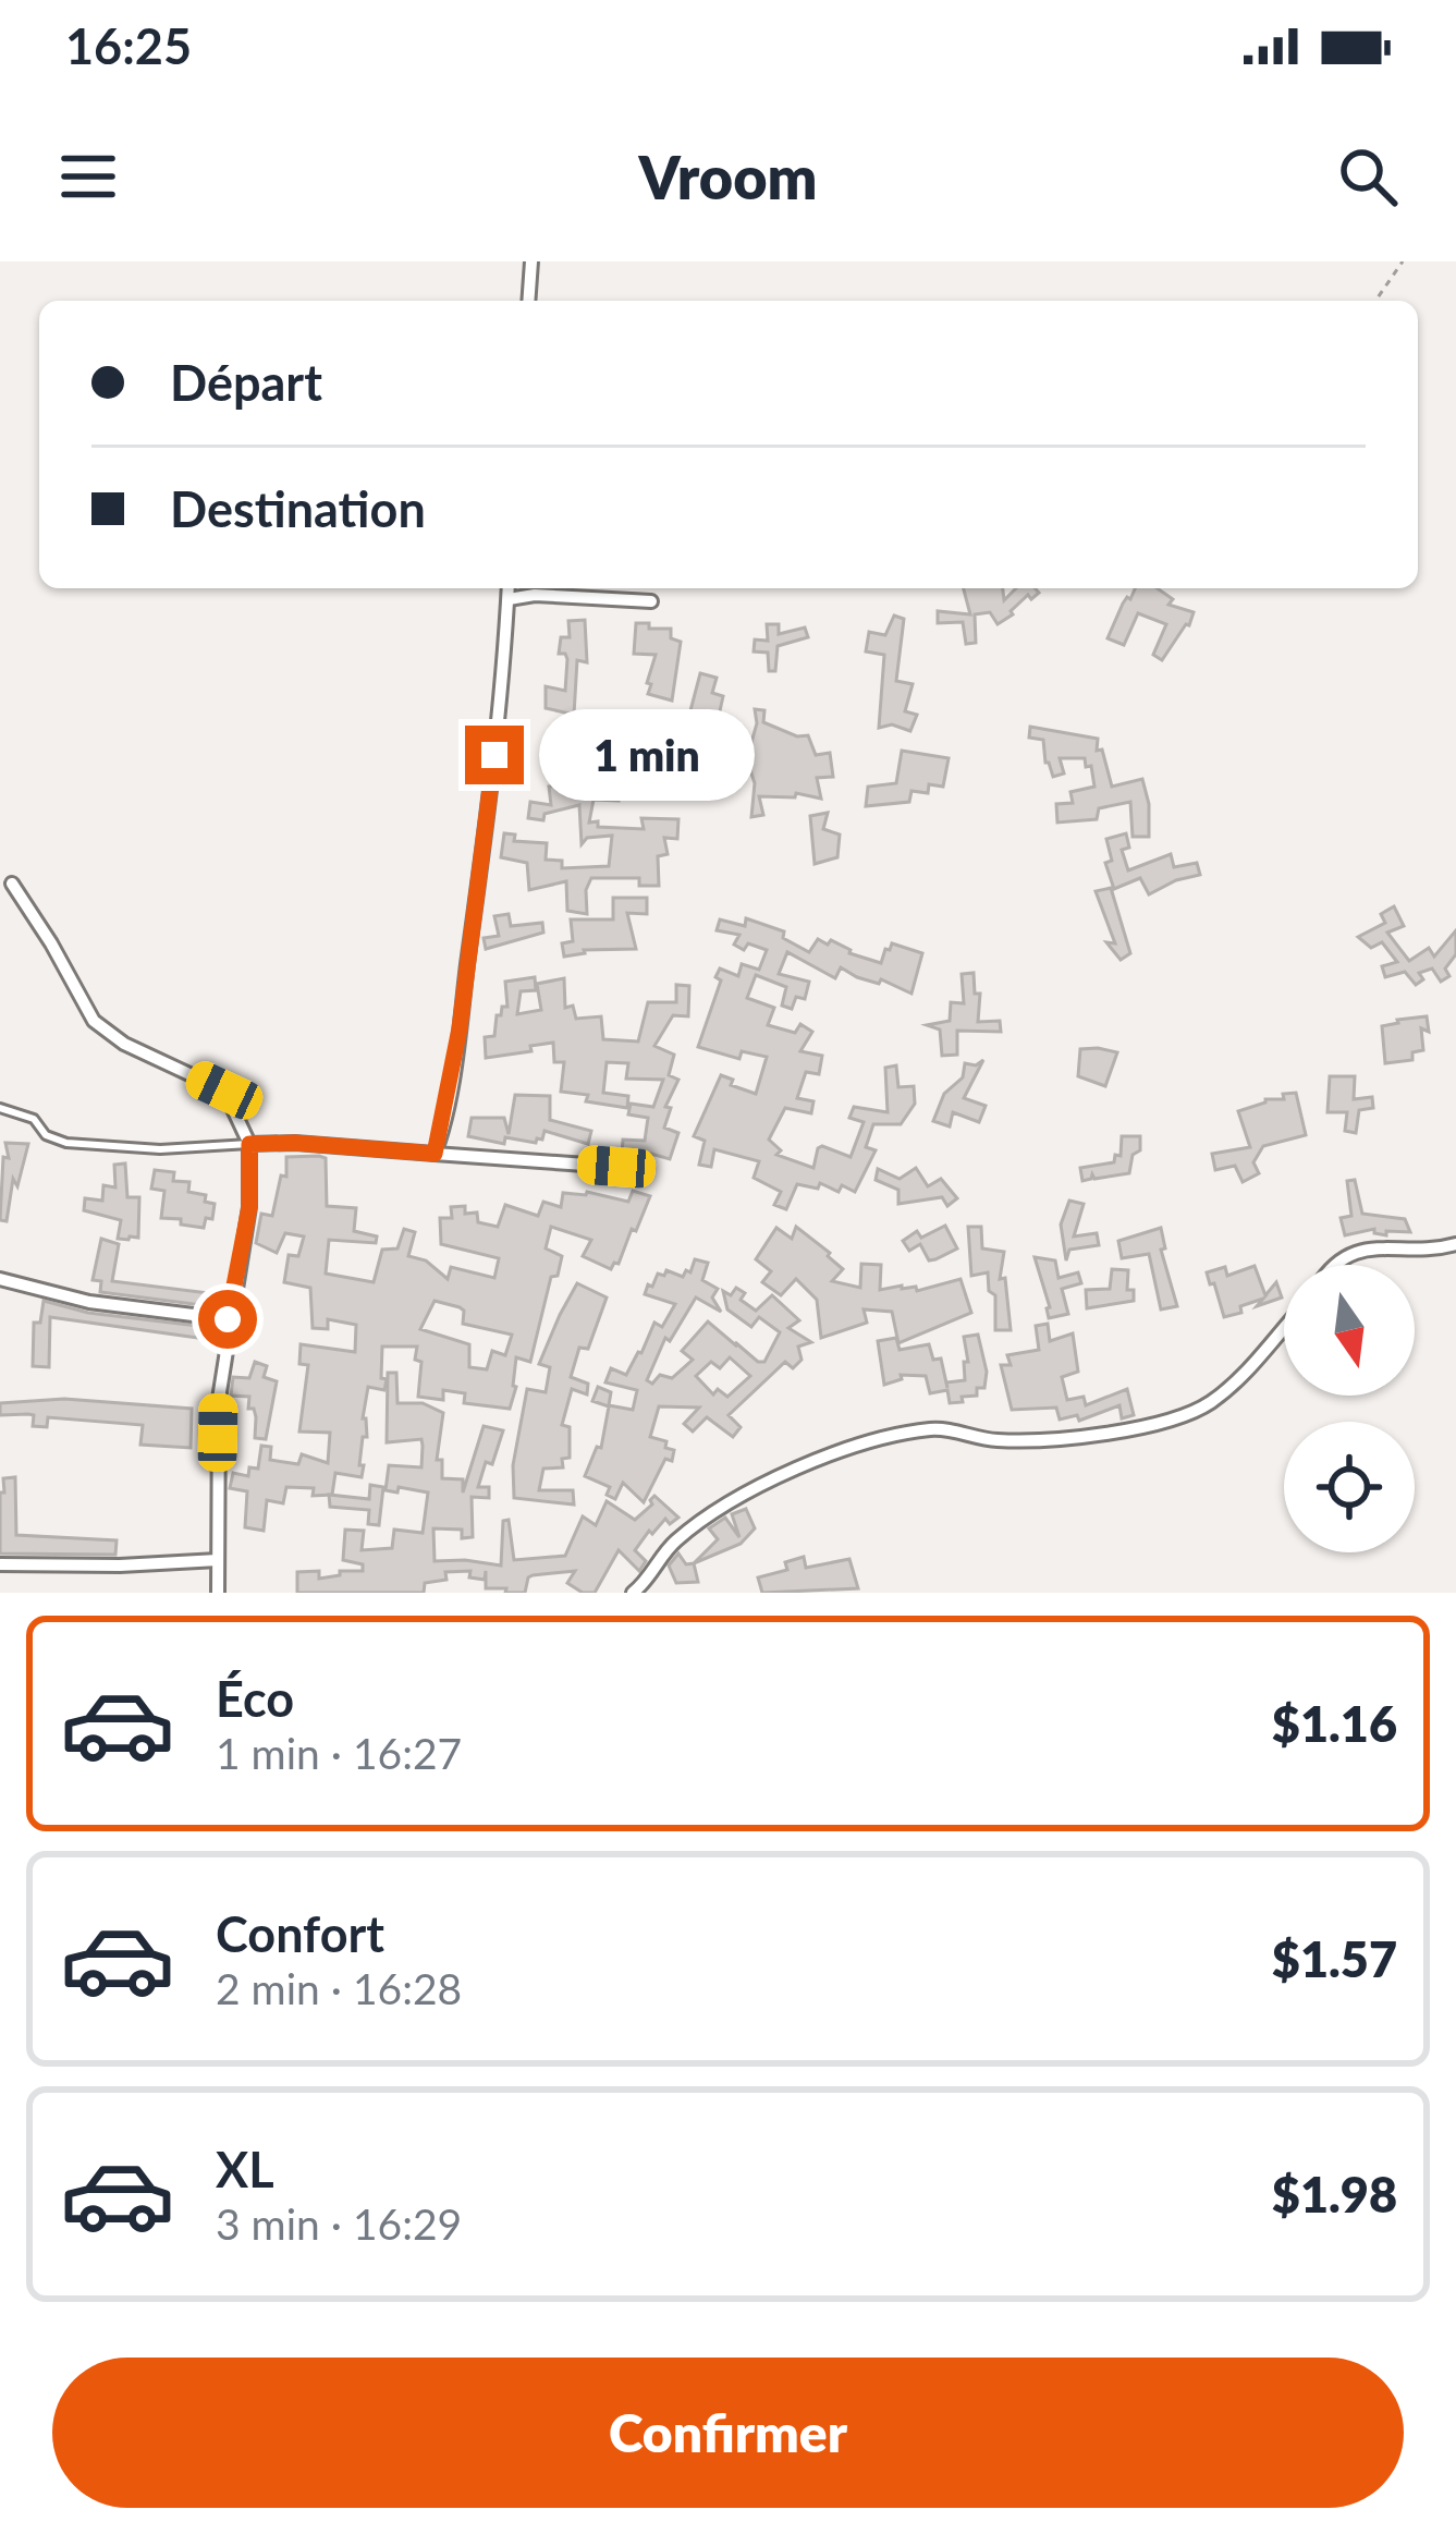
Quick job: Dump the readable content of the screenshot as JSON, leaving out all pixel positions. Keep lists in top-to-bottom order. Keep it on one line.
{"north":"bottom","page":{"status":"16:25","header":"Vroom","banner":["Départ","Destination"],"bubble":"1 min","list":[{"name":"Éco","note":"1 min · 16:27","value":"$1.16"},{"name":"Confort","note":"2 min · 16:28","value":"$1.57"},{"name":"XL","note":"3 min · 16:29","value":"$1.98"}],"buttons":"Confirmer"}}
